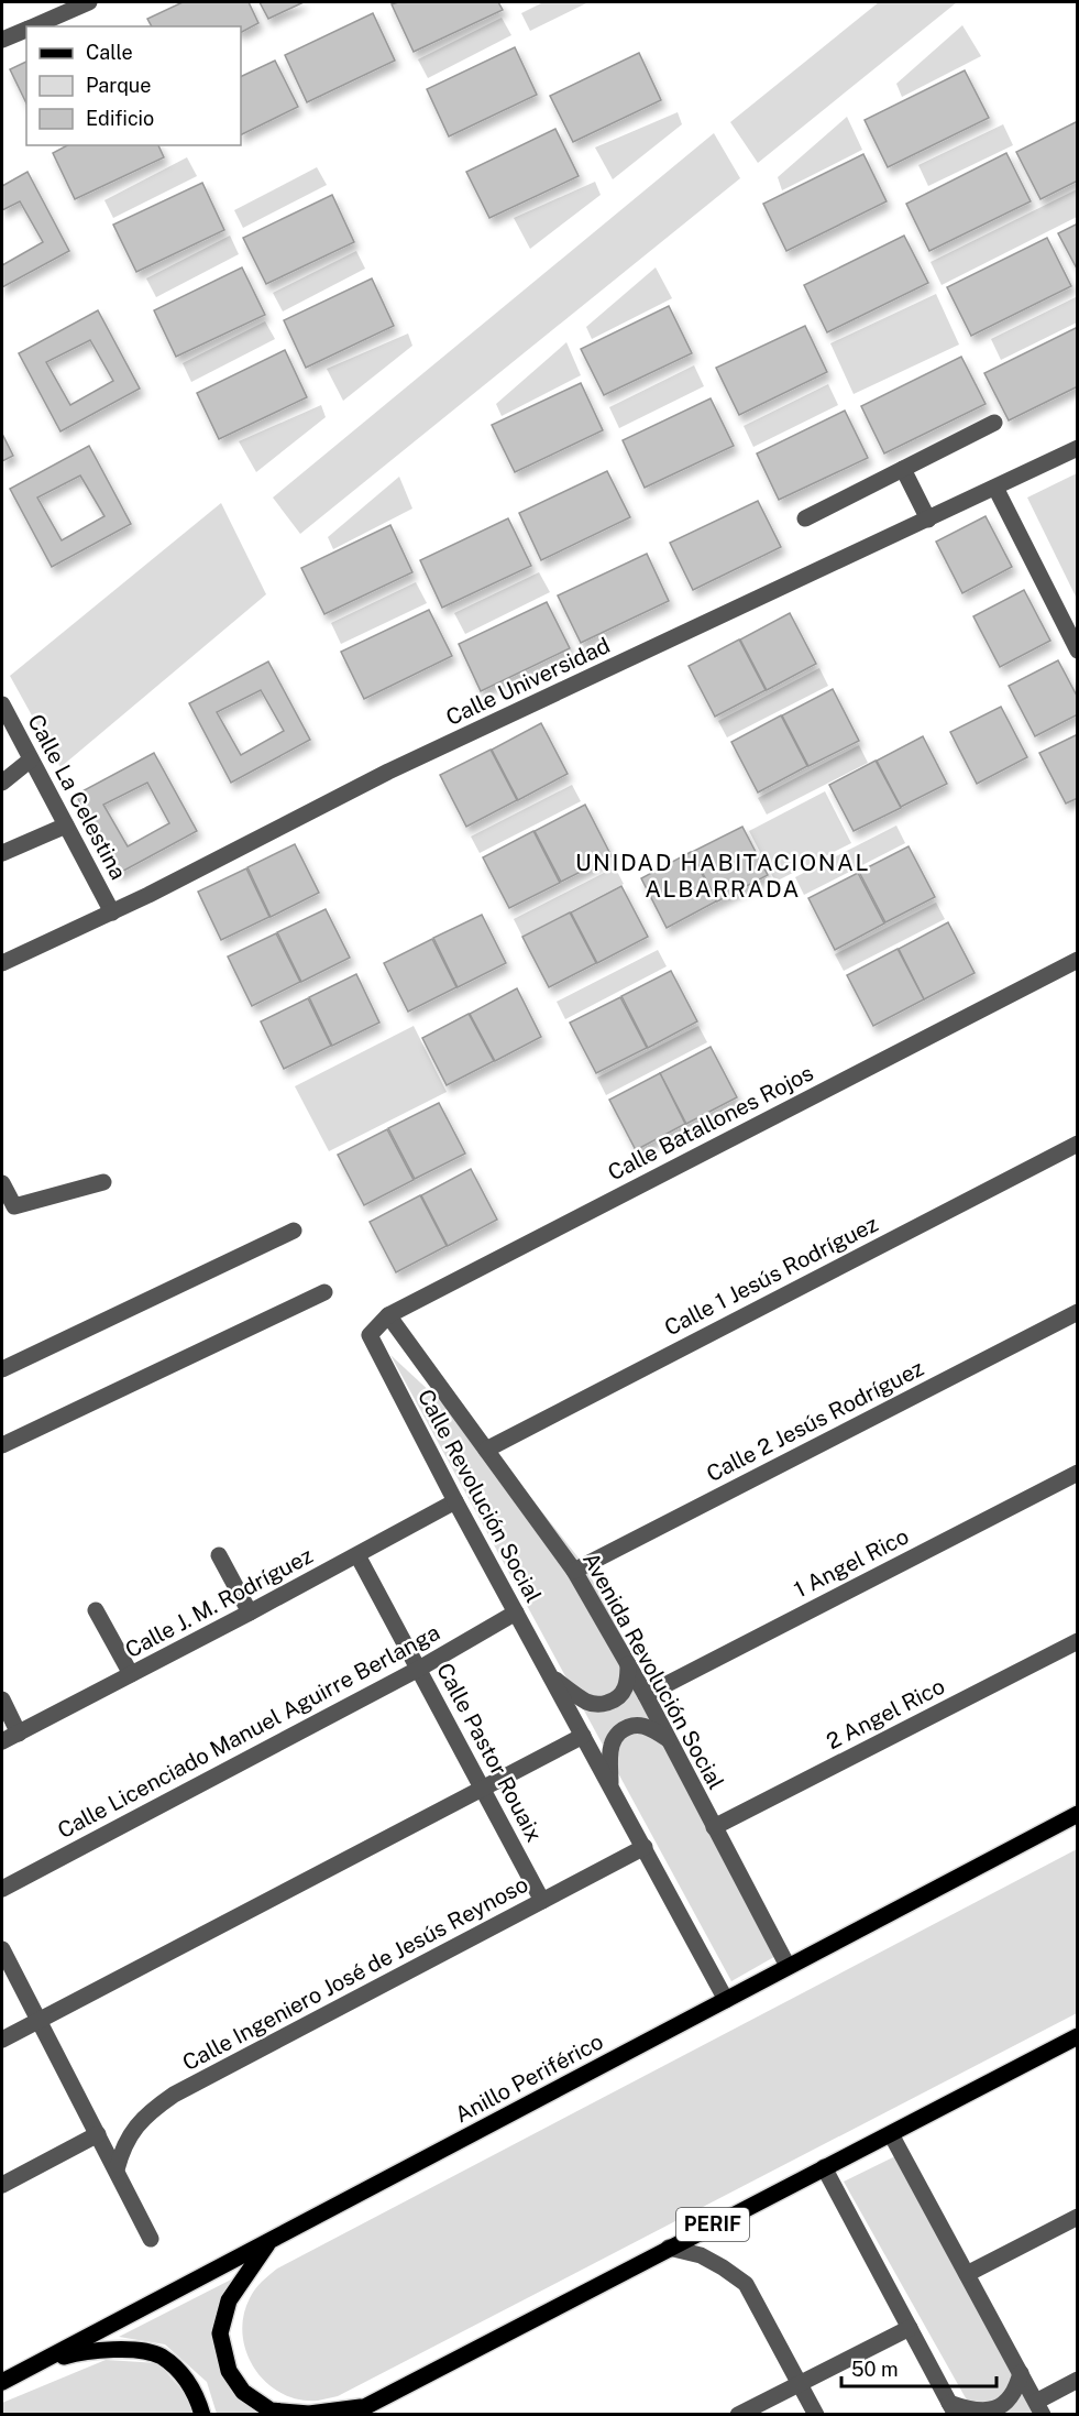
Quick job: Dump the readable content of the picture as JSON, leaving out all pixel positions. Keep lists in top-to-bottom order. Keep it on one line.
{"streets":{"main road":["Anillo Periférico","PERIF"],"street":["Calle Universidad","Calle La Celestina","Calle Batallones Rojos","Calle 1 Jesús Rodríguez","Calle 2 Jesús Rodríguez","Calle Revolución Social","1 Angel Rico","Calle J. M. Rodríguez","Avenida Revolución Social","2 Angel Rico","Calle Licenciado Manuel Aguirre Berlanga","Calle Pastor Rouaix","Calle Ingeniero José de Jesús Reynoso"]},"crossings":[["Calle Universidad","Calle La Celestina"],["Calle Batallones Rojos","Calle Revolución Social"],["Calle Batallones Rojos","Avenida Revolución Social"],["Calle 1 Jesús Rodríguez","Avenida Revolución Social"],["Calle 2 Jesús Rodríguez","Avenida Revolución Social"],["Calle Revolución Social","Calle J. M. Rodríguez"],["Calle Revolución Social","Avenida Revolución Social"],["Calle Revolución Social","Calle Licenciado Manuel Aguirre Berlanga"],["Calle Revolución Social","Calle Ingeniero José de Jesús Reynoso"],["Calle Revolución Social","Anillo Periférico"],["1 Angel Rico","Avenida Revolución Social"],["Calle J. M. Rodríguez","Calle Pastor Rouaix"],["Avenida Revolución Social","2 Angel Rico"],["Avenida Revolución Social","Anillo Periférico"],["Calle Licenciado Manuel Aguirre Berlanga","Calle Pastor Rouaix"],["Calle Pastor Rouaix","Calle Ingeniero José de Jesús Reynoso"]],"districts":["UNIDAD HABITACIONAL ALBARRADA"],"legend":["Calle","Parque","Edificio"],"scale_bar":"50 m"}
